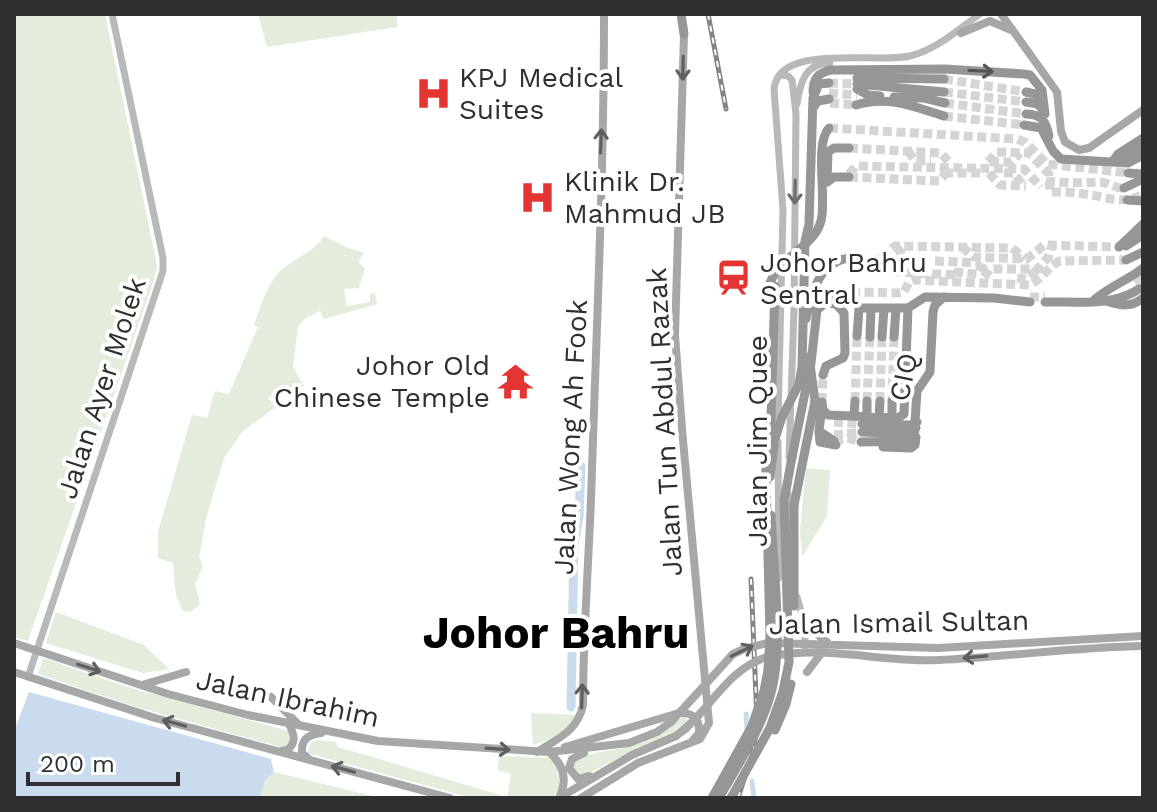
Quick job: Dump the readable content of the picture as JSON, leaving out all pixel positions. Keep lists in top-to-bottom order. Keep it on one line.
{"streets":{"highway":["CIQ","Jalan Tun Abdul Razak"],"main road":["Jalan Ayer Molek","Jalan Wong Ah Fook","Jalan Jim Quee","Jalan Ismail Sultan","Jalan Ibrahim"]},"crossings":[["Jalan Ayer Molek","Jalan Ibrahim"],["Jalan Wong Ah Fook","Jalan Ibrahim"],["Jalan Jim Quee","Jalan Ismail Sultan"],["Jalan Ismail Sultan","Jalan Ibrahim"]],"one_way":["Jalan Wong Ah Fook"],"districts":["Johor Bahru"],"places":{"hospital":["KPJ Medical Suites","Klinik Dr. Mahmud JB"],"station":["Johor Bahru Sentral"],"temple":["Johor Old Chinese Temple"]},"scale_bar":"200 m"}
